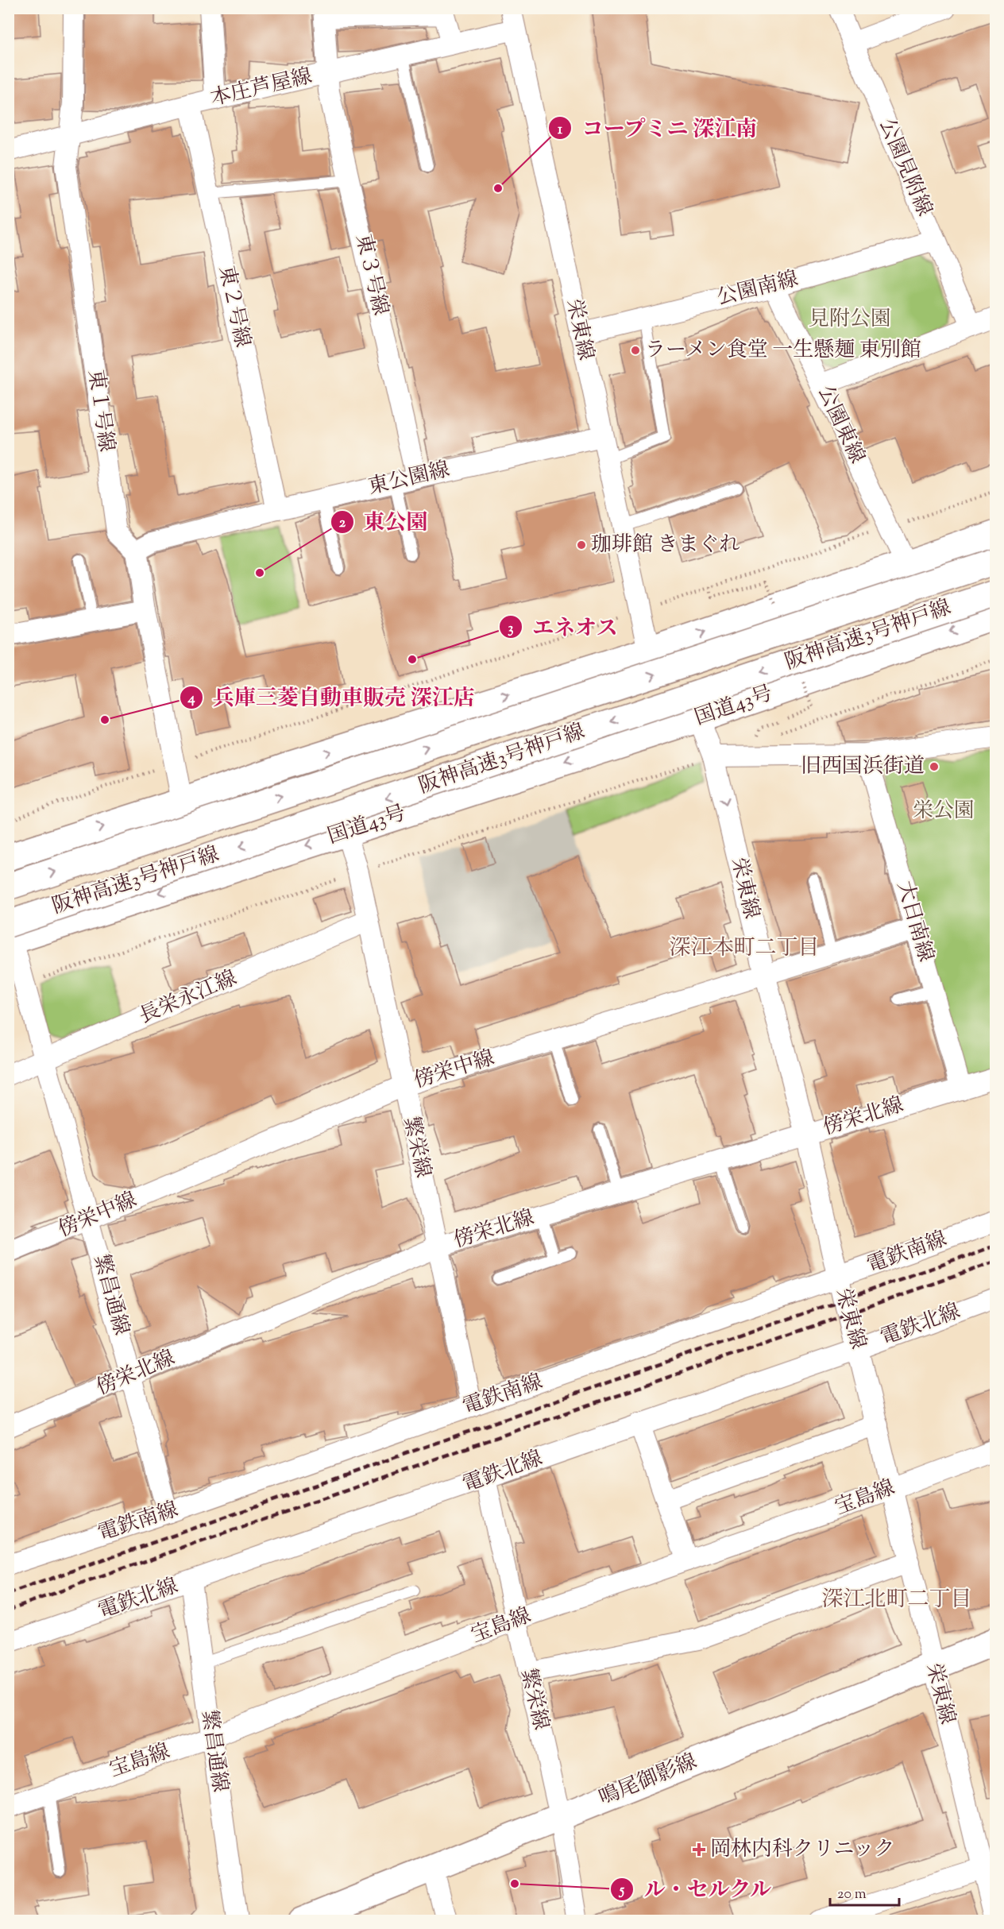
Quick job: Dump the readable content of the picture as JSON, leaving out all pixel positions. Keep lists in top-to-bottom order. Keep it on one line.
{"streets":{"main road":["阪神高速3号神戸線","国道43号","鳴尾御影線"],"street":["本庄芦屋線","公園見附線","東３号線","公園南線","東２号線","栄東線","東１号線","公園東線","東公園線","大日南線","長栄永江線","傍栄中線","傍栄北線","繁栄線","電鉄南線","繁昌通線","電鉄北線","宝島線"]},"crossings":[["本庄芦屋線","東３号線"],["本庄芦屋線","東２号線"],["本庄芦屋線","栄東線"],["本庄芦屋線","東１号線"],["公園見附線","公園南線"],["東３号線","東公園線"],["公園南線","栄東線"],["公園南線","公園東線"],["東２号線","東公園線"],["栄東線","東公園線"],["栄東線","国道43号"],["栄東線","傍栄中線"],["栄東線","傍栄北線"],["栄東線","電鉄南線"],["栄東線","電鉄北線"],["栄東線","宝島線"],["栄東線","鳴尾御影線"],["東１号線","東公園線"],["阪神高速3号神戸線","国道43号"],["阪神高速3号神戸線","繁昌通線"],["国道43号","繁栄線"],["国道43号","繁昌通線"],["大日南線","傍栄中線"],["大日南線","傍栄北線"],["長栄永江線","繁栄線"],["長栄永江線","繁昌通線"],["傍栄中線","繁栄線"],["傍栄中線","繁昌通線"],["傍栄北線","繁栄線"],["傍栄北線","繁昌通線"],["繁栄線","電鉄南線"],["繁栄線","電鉄北線"],["繁栄線","宝島線"],["繁栄線","鳴尾御影線"],["電鉄南線","繁昌通線"],["繁昌通線","電鉄北線"],["繁昌通線","宝島線"]],"districts":["深江本町二丁目","深江北町二丁目"],"parks":["見附公園","栄公園"],"places":{"other":["コープミニ 深江南","ラーメン食堂 一生懸麺 東別館","珈琲館 きまぐれ","東公園","エネオス","兵庫三菱自動車販売 深江店","旧西国浜街道","ル・セルクル"],"health":["岡林内科クリニック"]},"scale_bar":"20 m"}
